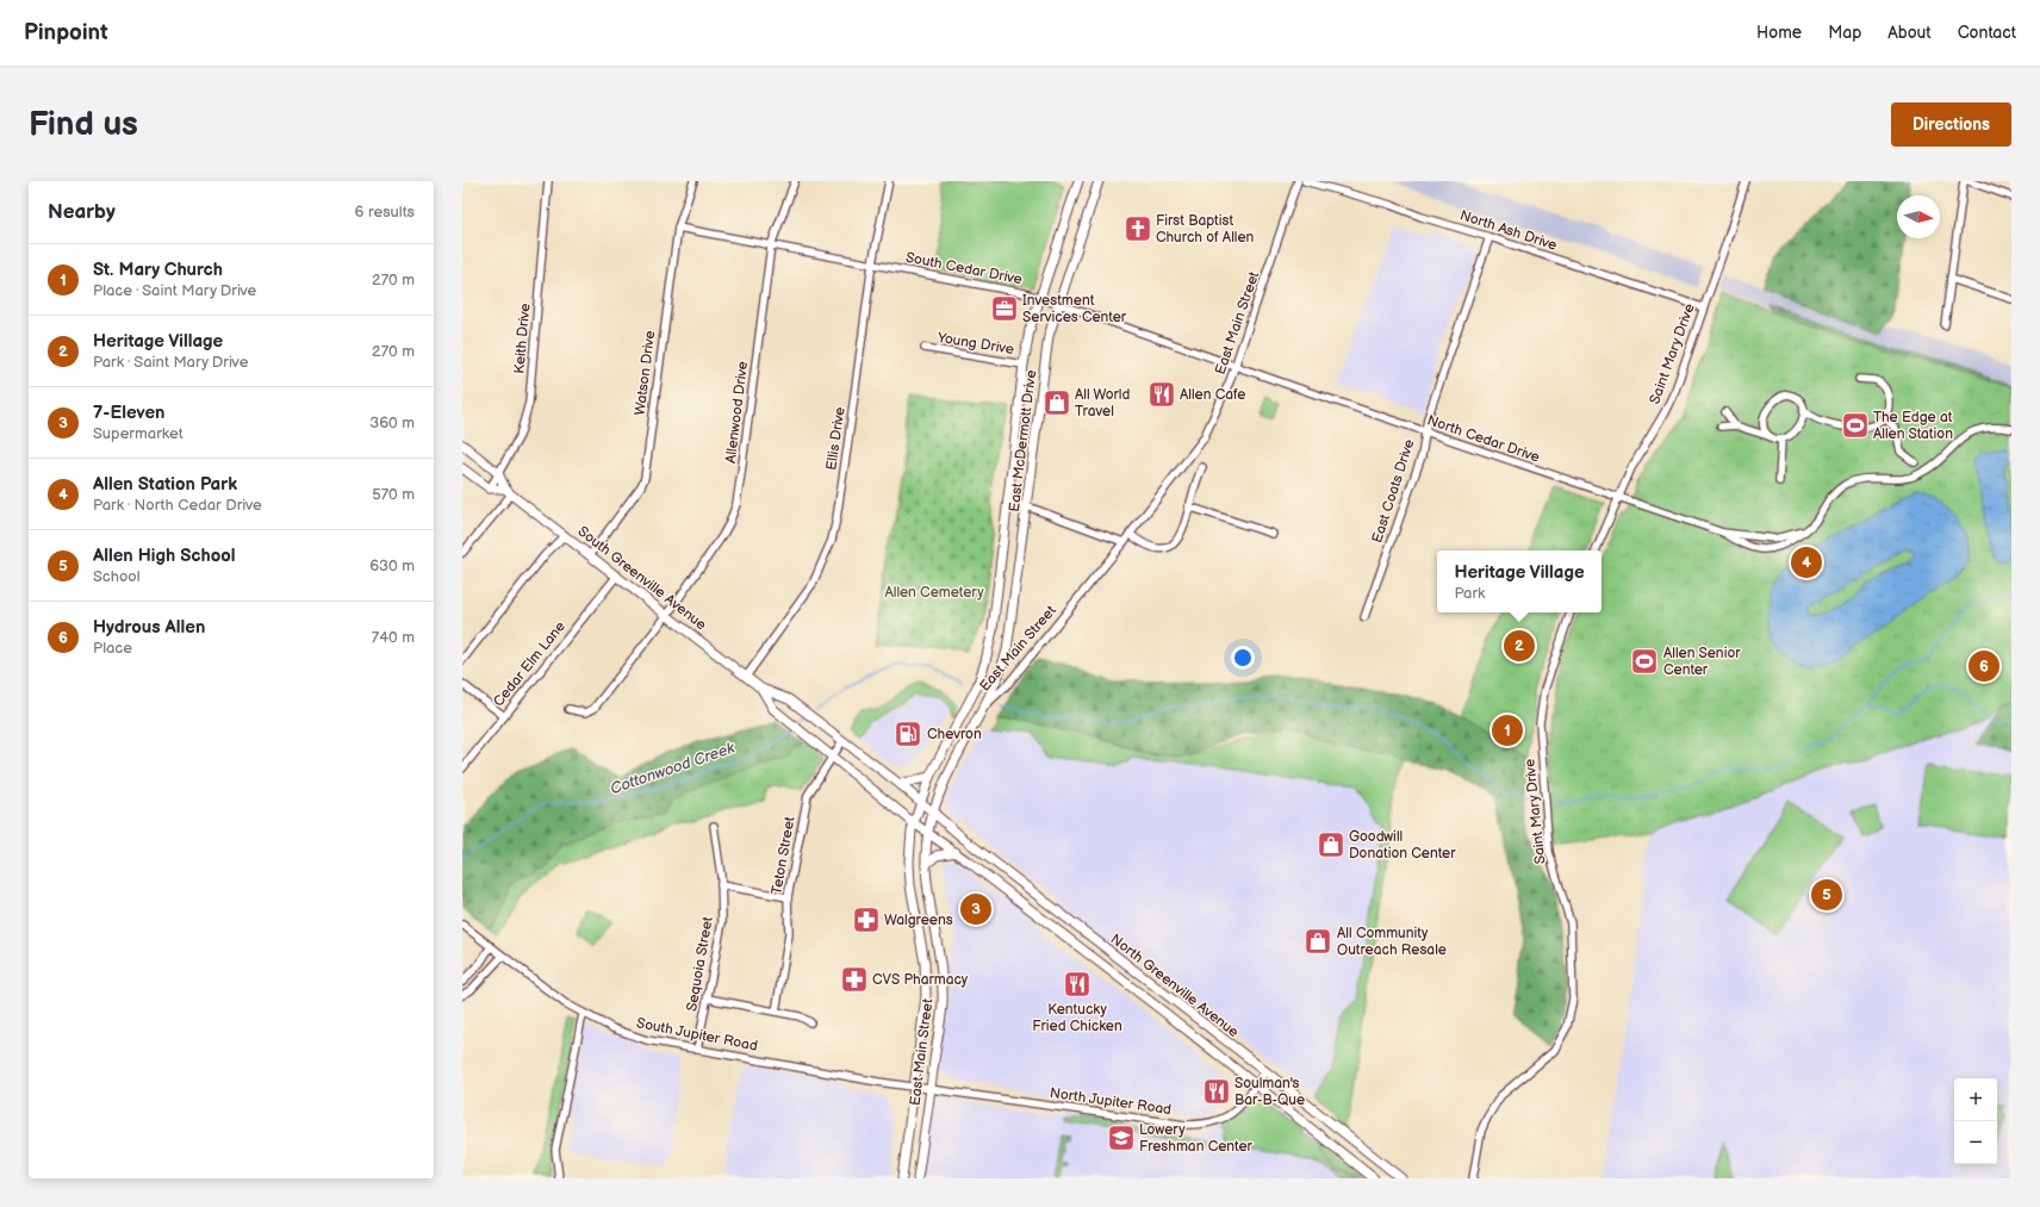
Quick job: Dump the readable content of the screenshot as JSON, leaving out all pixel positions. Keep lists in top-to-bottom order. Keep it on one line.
{"streets":{"main road":["East Main Street","East McDermott Drive","South Greenville Avenue","North Greenville Avenue"],"street":["North Ash Drive","South Cedar Drive","Keith Drive","Young Drive","Saint Mary Drive","Watson Drive","Allenwood Drive","Ellis Drive","North Cedar Drive","East Coats Drive","Cedar Elm Lane","Teton Street","Sequoia Street","South Jupiter Road","North Jupiter Road"]},"crossings":[["North Ash Drive","Saint Mary Drive"],["North Ash Drive","East Coats Drive"],["South Cedar Drive","East Main Street"],["South Cedar Drive","Watson Drive"],["South Cedar Drive","Allenwood Drive"],["South Cedar Drive","Ellis Drive"],["South Cedar Drive","North Cedar Drive"],["South Cedar Drive","East McDermott Drive"],["East Main Street","North Cedar Drive"],["East Main Street","East McDermott Drive"],["East Main Street","South Greenville Avenue"],["East Main Street","North Greenville Avenue"],["East Main Street","South Jupiter Road"],["East Main Street","North Jupiter Road"],["Keith Drive","South Greenville Avenue"],["Young Drive","East McDermott Drive"],["Saint Mary Drive","North Cedar Drive"],["Watson Drive","South Greenville Avenue"],["Allenwood Drive","South Greenville Avenue"],["Ellis Drive","South Greenville Avenue"],["North Cedar Drive","East Coats Drive"],["South Greenville Avenue","Cedar Elm Lane"],["South Greenville Avenue","Teton Street"],["South Greenville Avenue","North Greenville Avenue"],["Sequoia Street","South Jupiter Road"],["North Greenville Avenue","North Jupiter Road"],["South Jupiter Road","North Jupiter Road"]],"water":["Cottonwood Creek"],"parks":["Allen Cemetery"],"places":{"church":["First Baptist Church of Allen"],"office":["Investment Services Center"],"restaurant":["Allen Cafe","Kentucky Fried Chicken","Soulman's Bar-B-Que"],"shop":["All World Travel","Goodwill Donation Center","All Community Outreach Resale"],"sports":["The Edge at Allen Station","Allen Senior Center"],"fuel station":["Chevron"],"pharmacy":["Walgreens","CVS Pharmacy"],"school or university":["Lowery Freshman Center"]},"north":"right","page":{"header":"Pinpoint","nav":["Home","Map","About","Contact"],"buttons":"Directions","title":"Find us","heading":["Nearby","6 results"],"list":[{"mark":"1","name":"St. Mary Church","note":"Place · Saint Mary Drive","value":"270 m"},{"mark":"2","name":"Heritage Village","note":"Park · Saint Mary Drive","value":"270 m"},{"mark":"3","name":"7-Eleven","note":"Supermarket","value":"360 m"},{"mark":"4","name":"Allen Station Park","note":"Park · North Cedar Drive","value":"570 m"},{"mark":"5","name":"Allen High School","note":"School","value":"630 m"},{"mark":"6","name":"Hydrous Allen","note":"Place","value":"740 m"}],"pins":["4","2","6","1","5","3"],"popup":["Heritage Village","Park"],"map_buttons":["+","−"]}}
